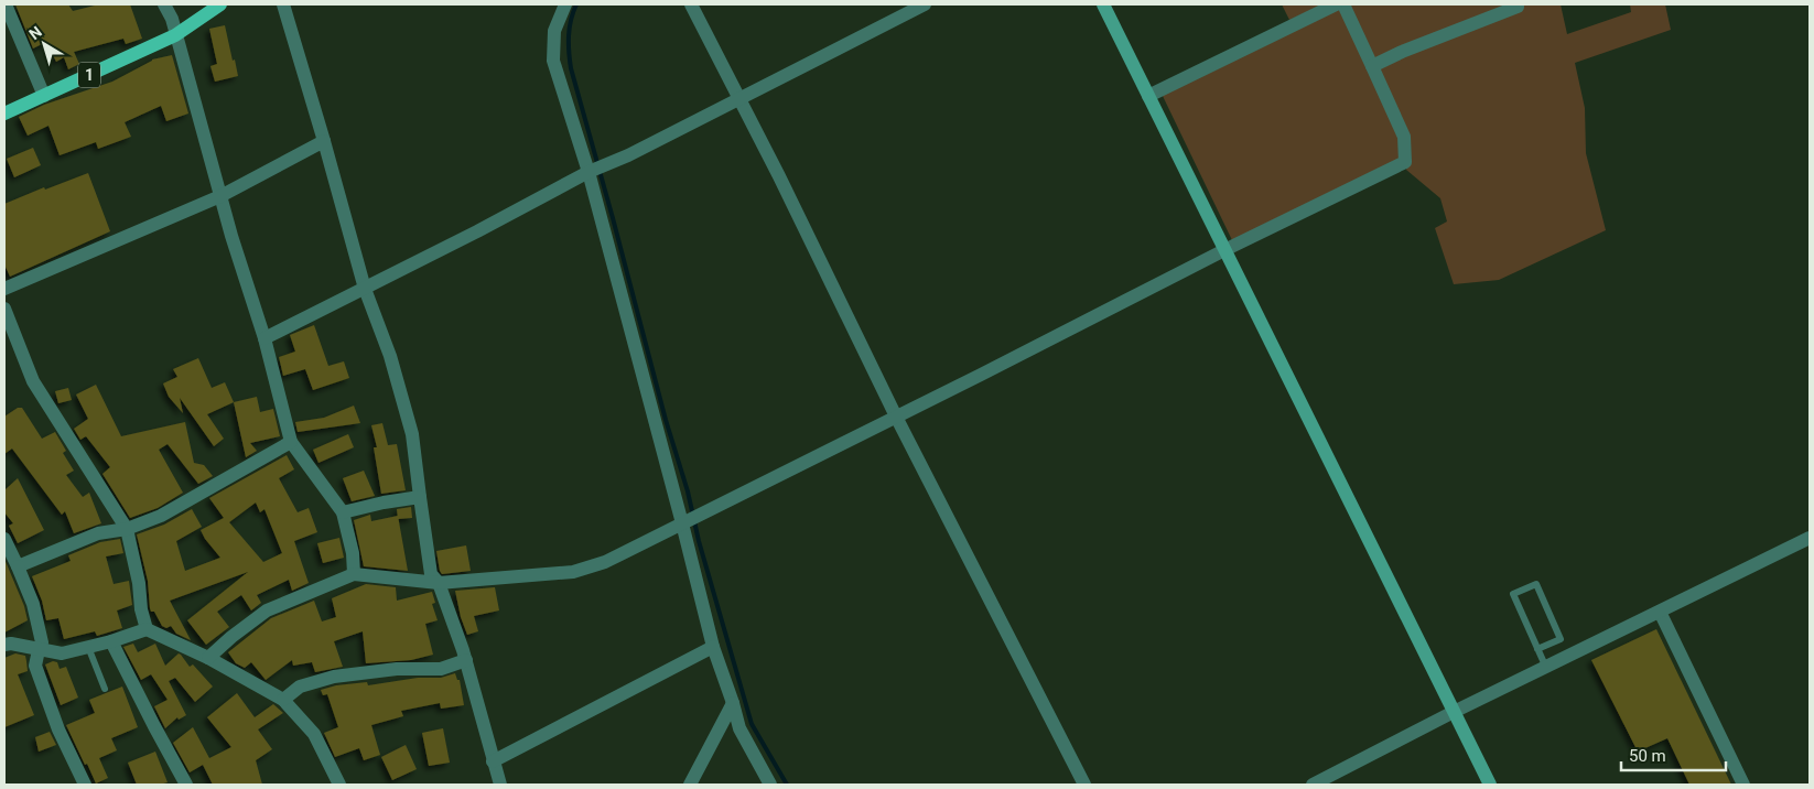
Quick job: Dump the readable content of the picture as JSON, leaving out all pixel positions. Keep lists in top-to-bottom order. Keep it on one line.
{"streets":{"main road":["1"]},"scale_bar":"50 m","north":"top left"}
